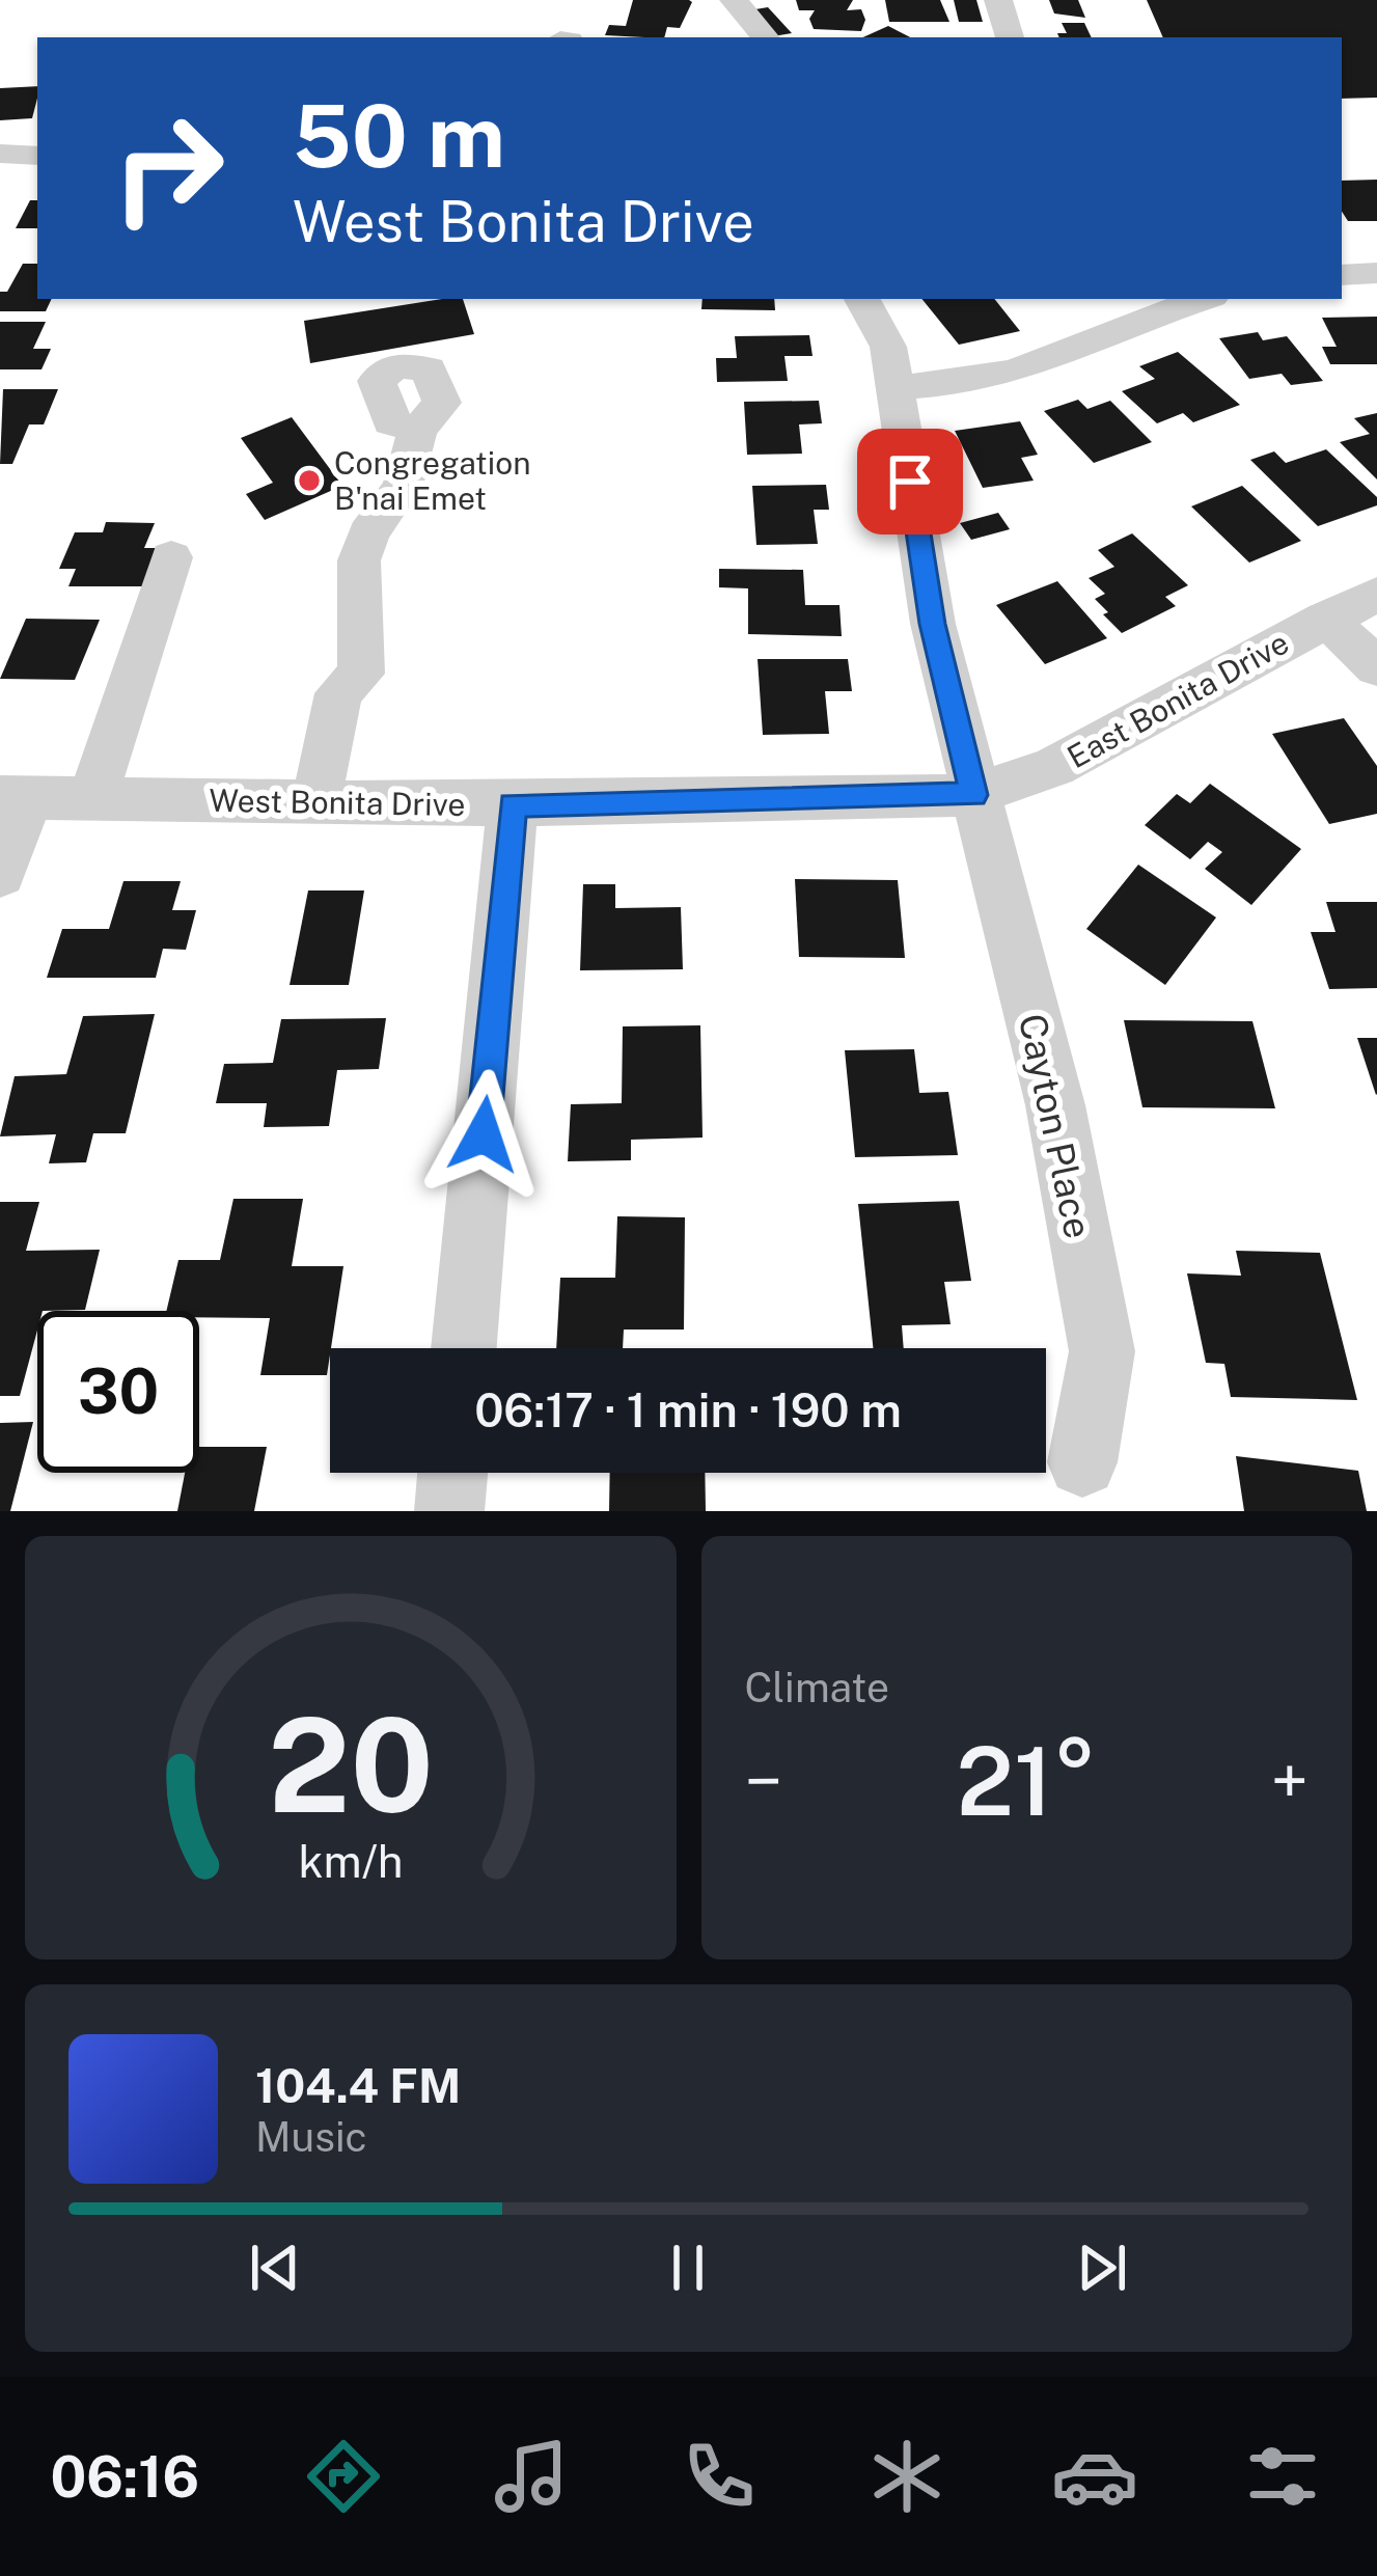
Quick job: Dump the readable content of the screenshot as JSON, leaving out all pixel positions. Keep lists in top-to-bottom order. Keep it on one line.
{"streets":{"street":["East Bonita Drive","West Bonita Drive","Cayton Place"]},"crossings":[["East Bonita Drive","West Bonita Drive"],["East Bonita Drive","Cayton Place"],["West Bonita Drive","Cayton Place"]],"places":["Congregation B'nai Emet"],"page":{"turn":["50 m","West Bonita Drive"],"limit":"30","trip":"06:17 · 1 min · 190 m","tile":"Climate","heat":["−","21°","+"],"song":["104.4 FM","Music"],"tabs":"06:16","gauge":["20","km/h"]}}
